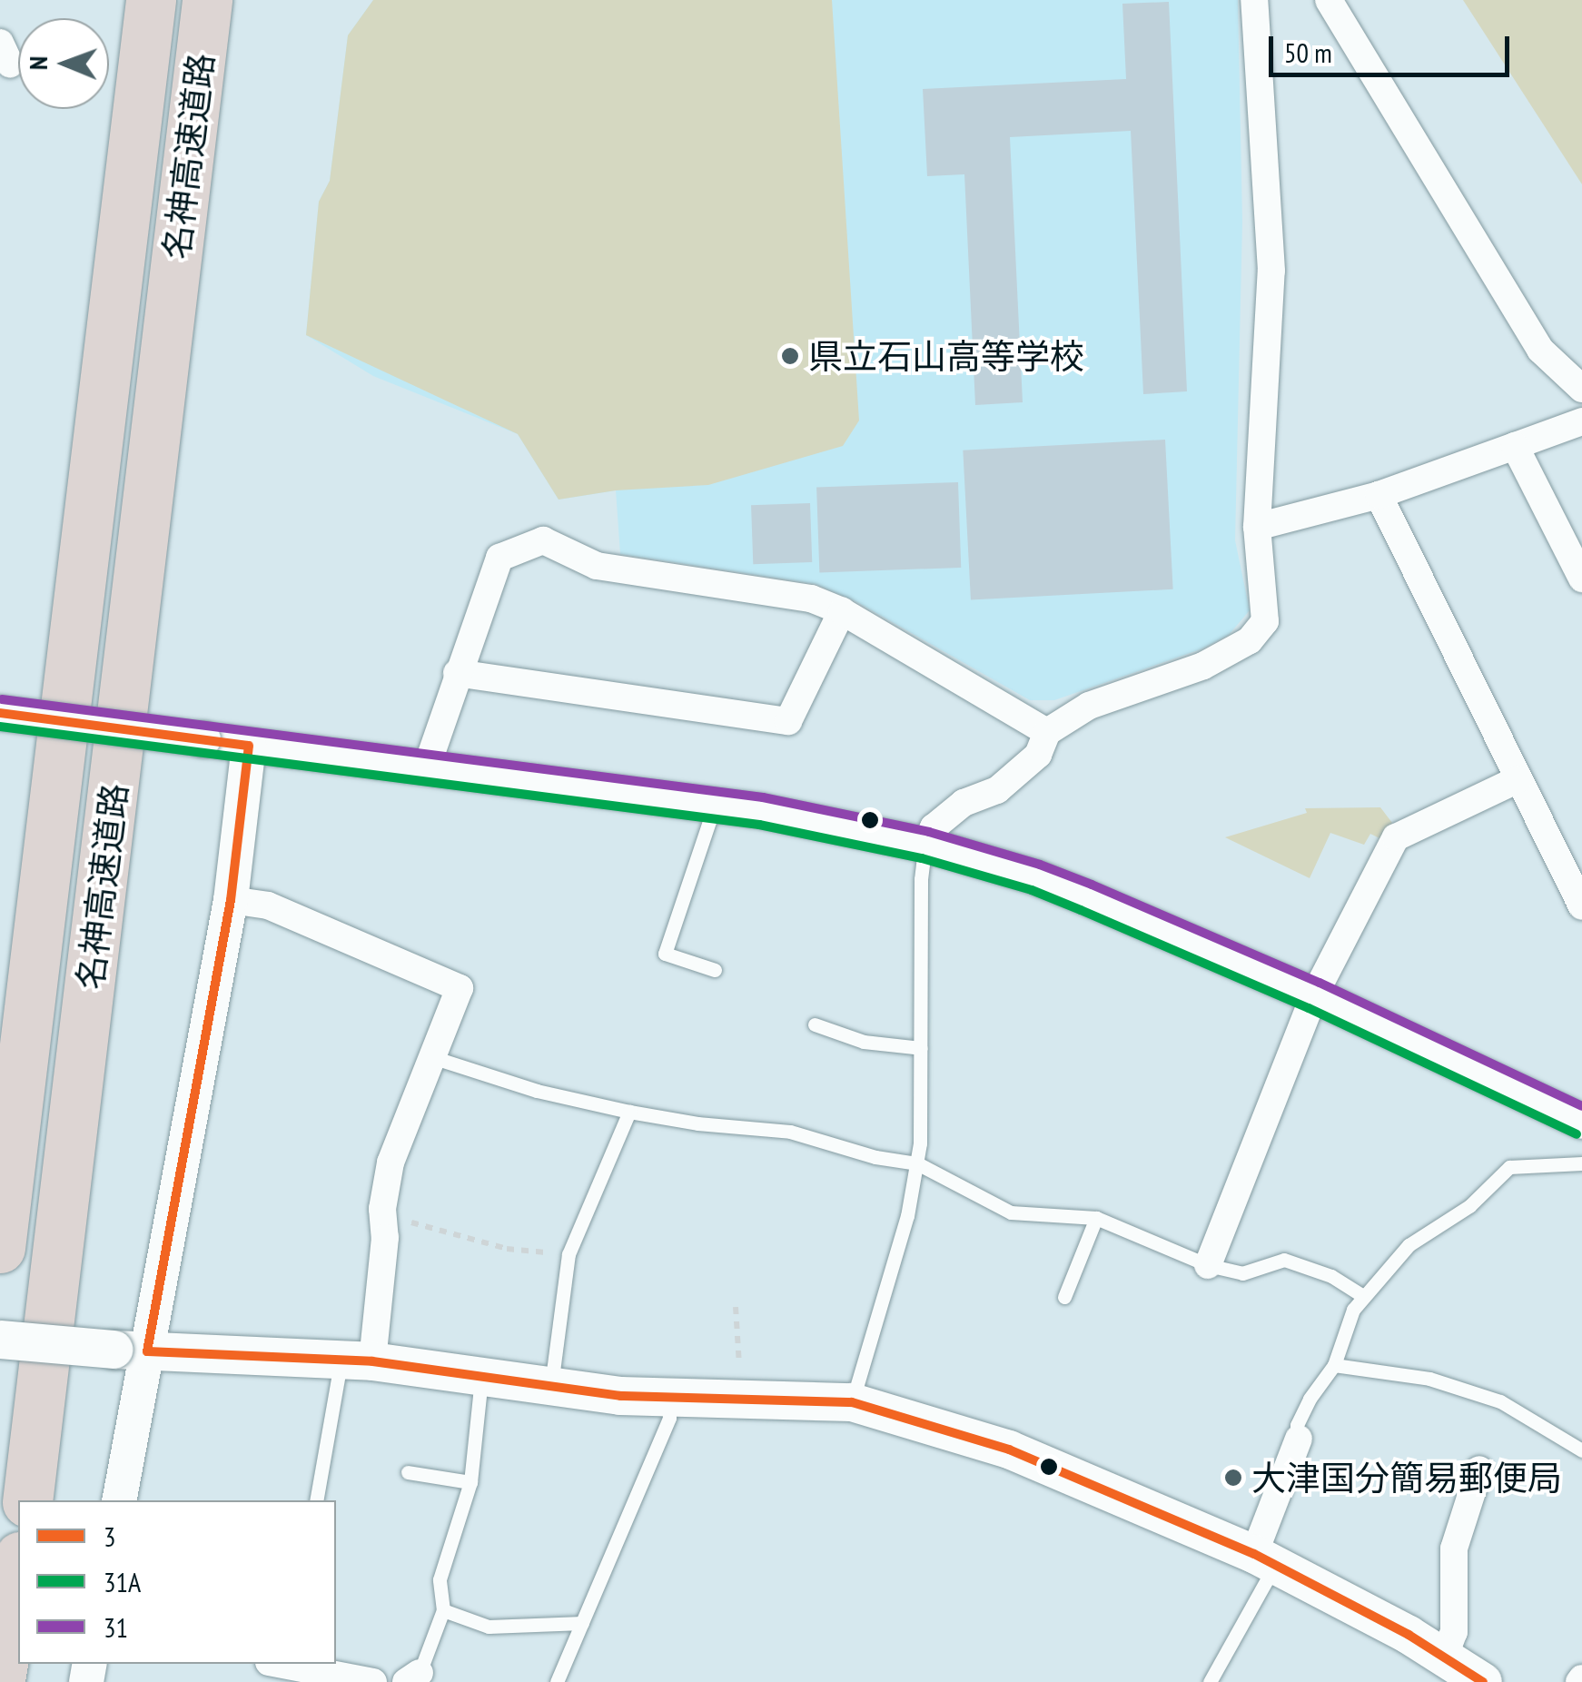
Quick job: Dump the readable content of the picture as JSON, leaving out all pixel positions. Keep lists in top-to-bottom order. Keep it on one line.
{"streets":{"highway":["名神高速道路"]},"places":["県立石山高等学校","大津国分簡易郵便局"],"lines":["transit line 31","transit line 3","transit line 31A"],"legend":["3","31A","31"],"scale_bar":"50 m","north":"left"}
